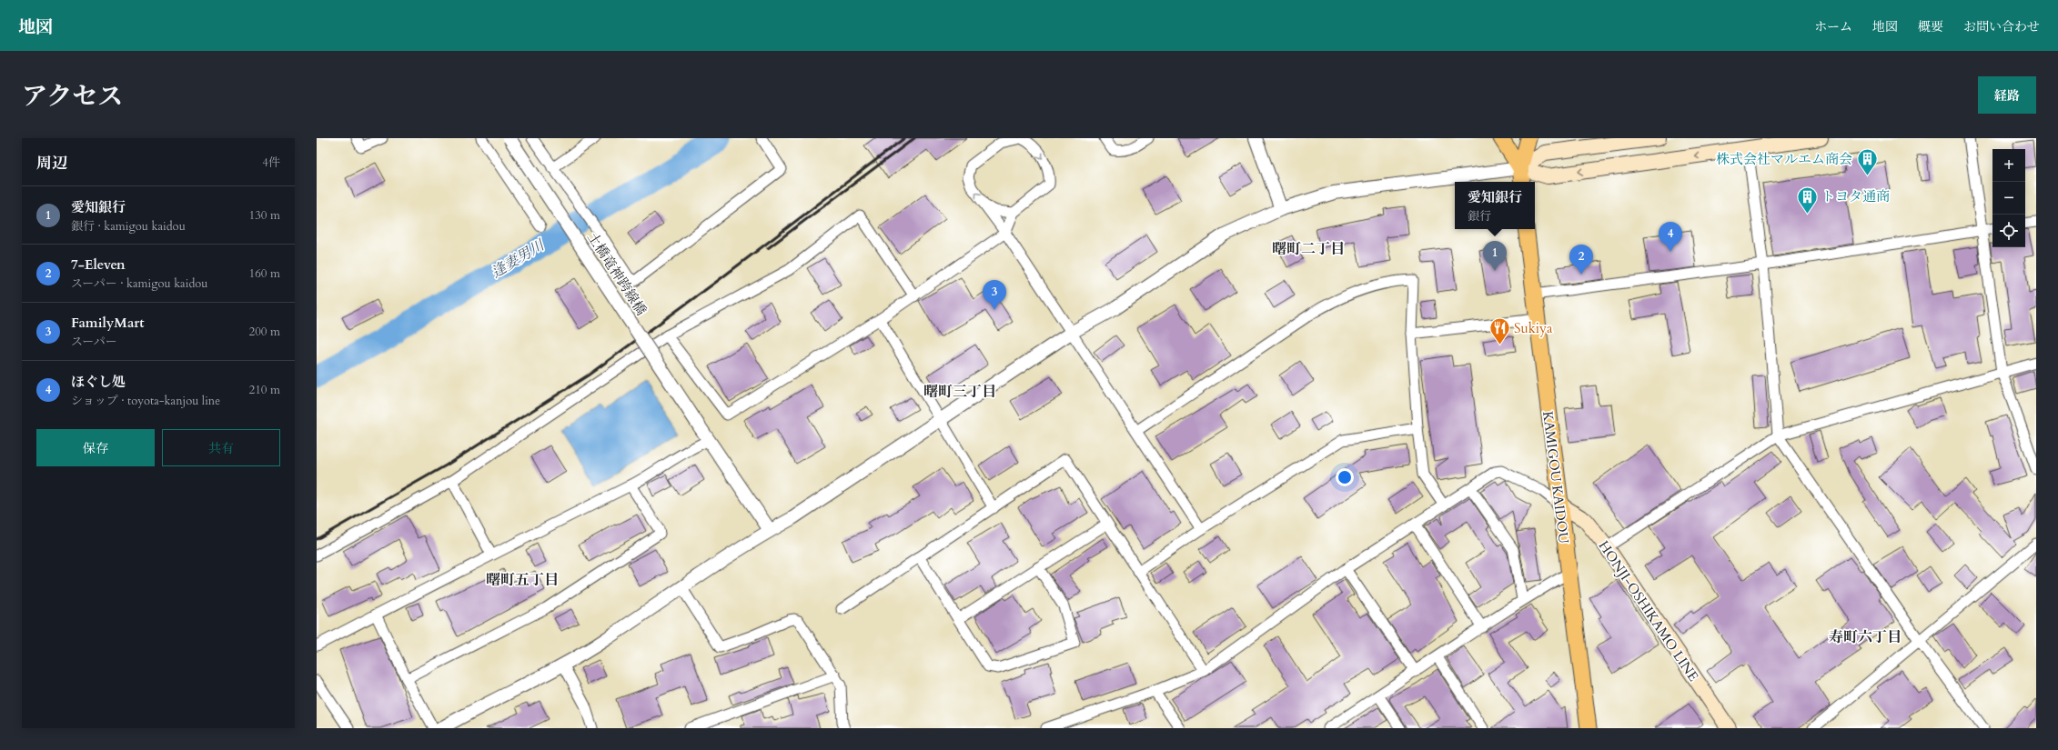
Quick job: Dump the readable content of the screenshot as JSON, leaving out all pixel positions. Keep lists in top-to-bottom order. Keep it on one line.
{"streets":{"main road":["KAMIGOU KAIDOU","HONJI-OSHIKAMO LINE"],"street":["土橋竜神跨線橋"]},"crossings":[["KAMIGOU KAIDOU","HONJI-OSHIKAMO LINE"]],"districts":["曙町二丁目","曙町三丁目","曙町五丁目","寿町六丁目"],"water":["逢妻男川"],"places":{"building":["株式会社マルエム商会","トヨタ通商"],"restaurant":["Sukiya"]},"page":{"header":"地図","nav":["ホーム","地図","概要","お問い合わせ"],"title":"アクセス","buttons":["経路",["保存","共有"]],"heading":["周辺","4件"],"map_buttons":["+","−"],"popup":["愛知銀行","銀行"],"list":[{"mark":"1","name":"愛知銀行","note":"銀行 · kamigou kaidou","value":"130 m"},{"mark":"2","name":"7-Eleven","note":"スーパー · kamigou kaidou","value":"160 m"},{"mark":"3","name":"FamilyMart","note":"スーパー","value":"200 m"},{"mark":"4","name":"ほぐし処","note":"ショップ · toyota-kanjou line","value":"210 m"}],"pins":["4","1","2","3"]}}
